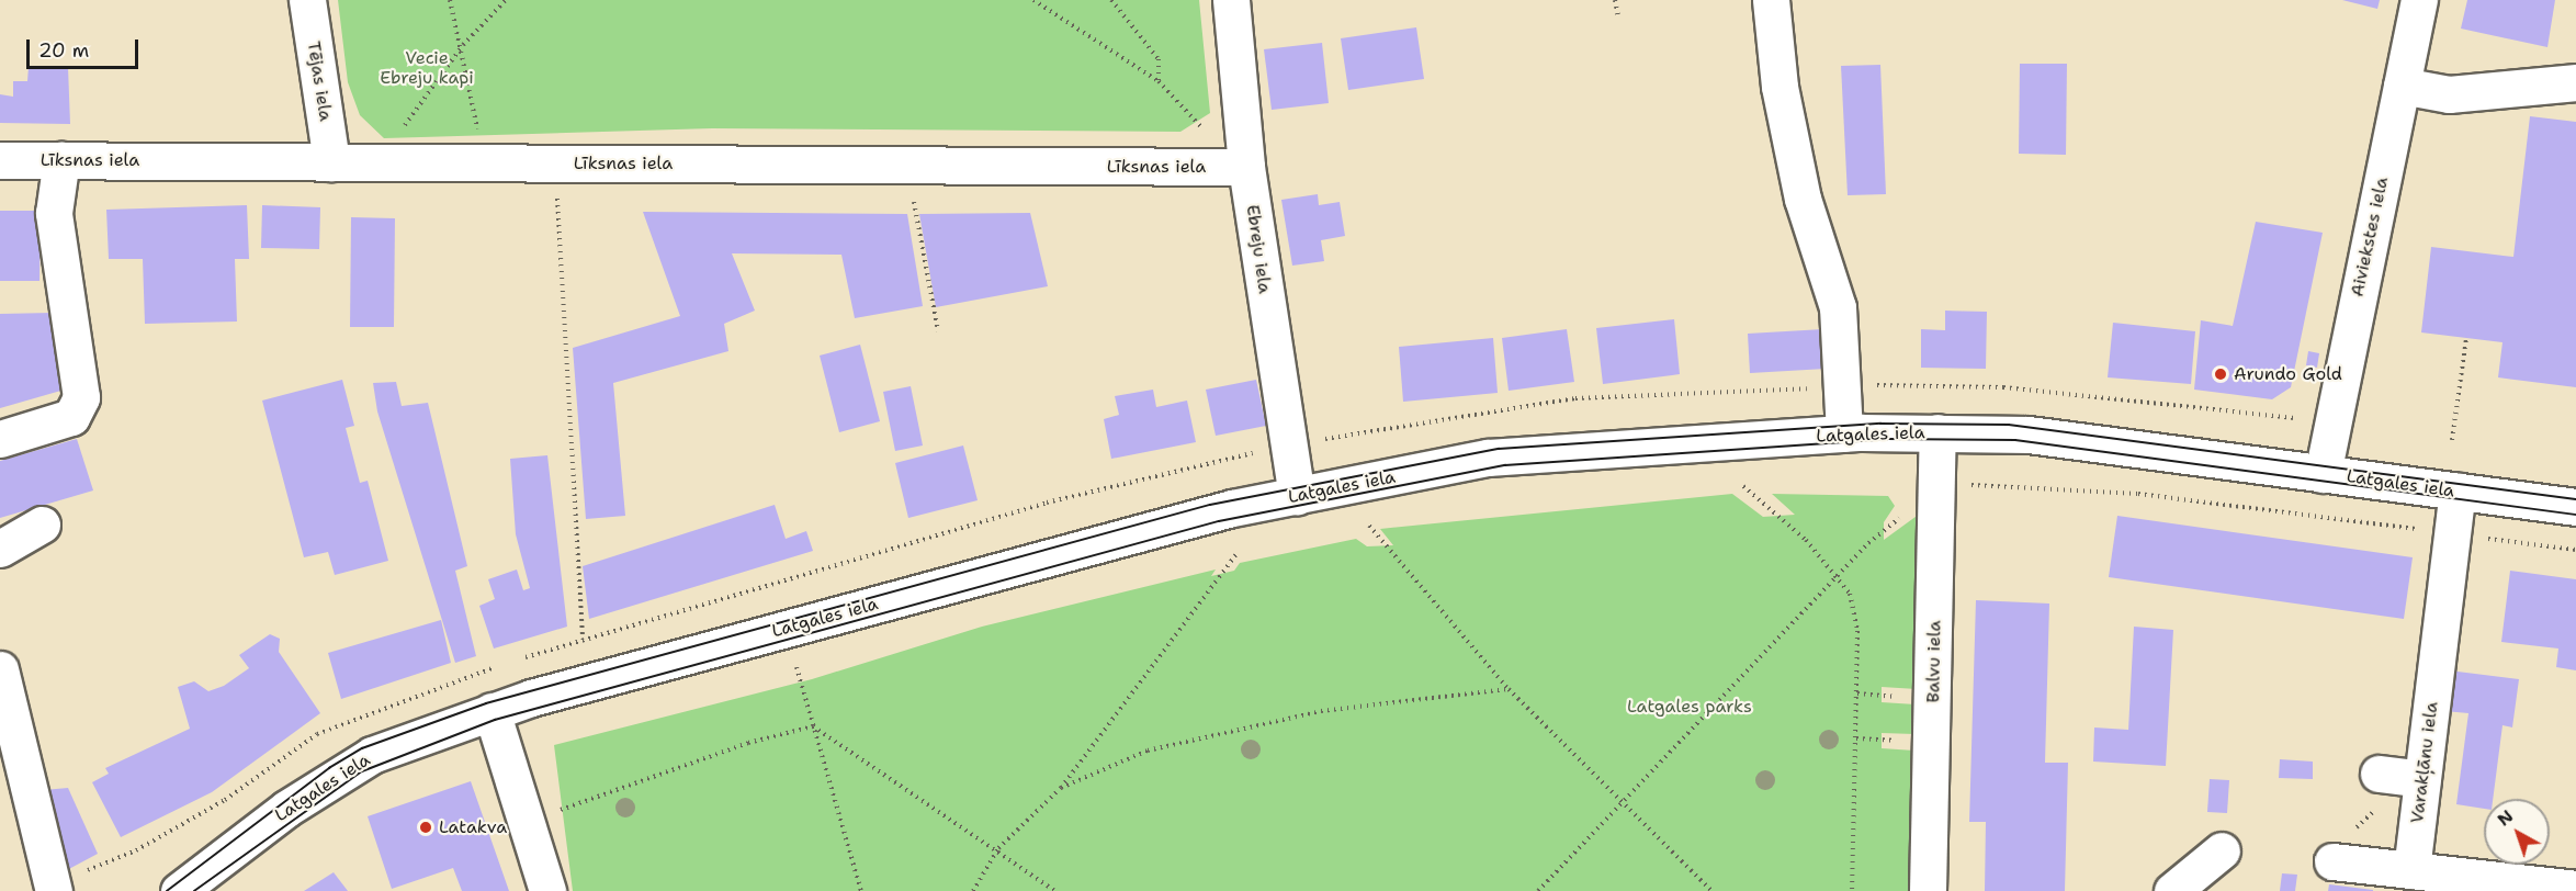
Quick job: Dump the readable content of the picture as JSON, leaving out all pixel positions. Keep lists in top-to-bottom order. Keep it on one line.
{"streets":{"street":["Tējas iela","Līksnas iela","Aiviekstes iela","Ebreju iela","Latgales iela","Balvu iela","Varakļānu iela"]},"crossings":[["Tējas iela","Līksnas iela"],["Līksnas iela","Ebreju iela"],["Aiviekstes iela","Latgales iela"],["Ebreju iela","Latgales iela"],["Latgales iela","Balvu iela"],["Latgales iela","Varakļānu iela"]],"parks":["Vecie Ebreju kapi","Latgales parks"],"places":["Arundo Gold","Latakva"],"scale_bar":"20 m","north":"top left"}
